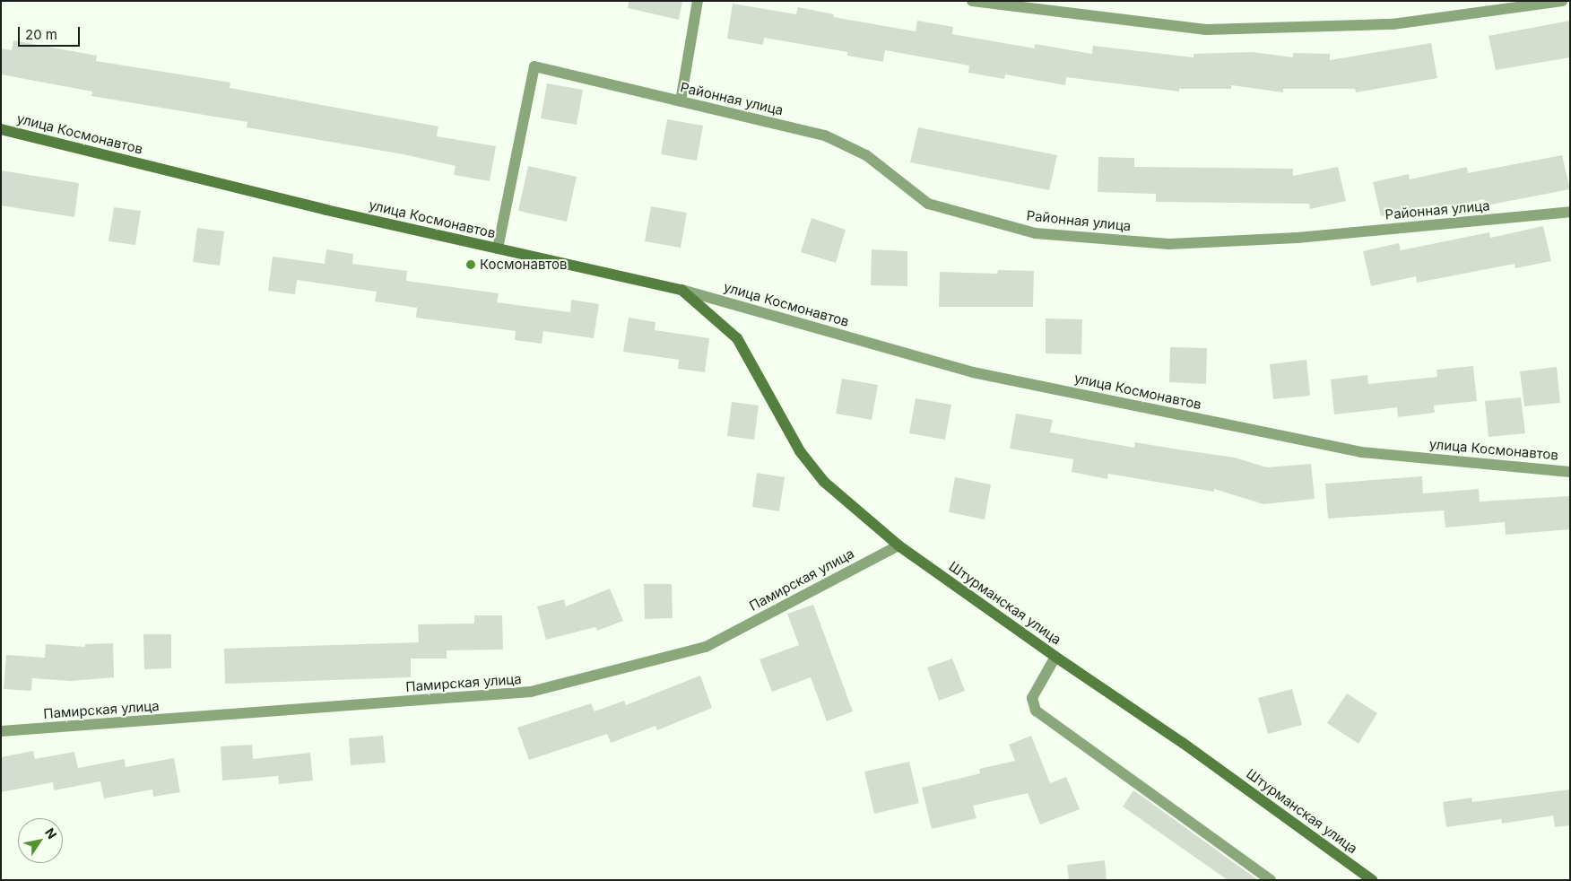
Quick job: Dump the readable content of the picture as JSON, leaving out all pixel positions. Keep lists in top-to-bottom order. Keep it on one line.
{"streets":{"street":["Районная улица","улица Космонавтов","Памирская улица","Штурманская улица"]},"crossings":[["Районная улица","улица Космонавтов"],["улица Космонавтов","Штурманская улица"],["Памирская улица","Штурманская улица"]],"places":["Космонавтов"],"scale_bar":"20 m","north":"top right"}
